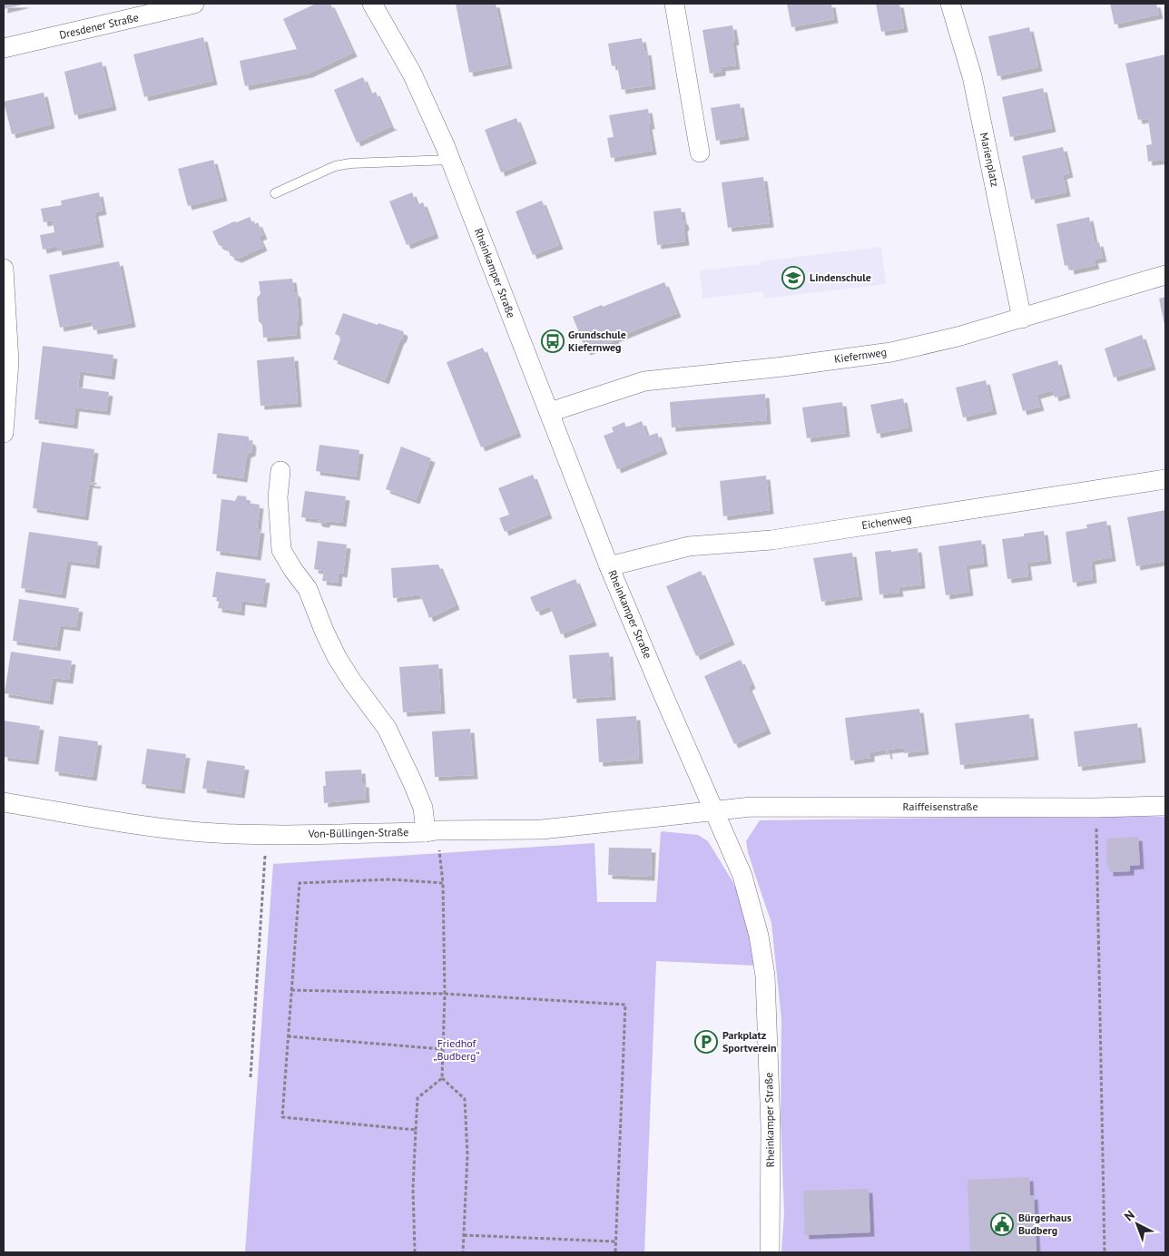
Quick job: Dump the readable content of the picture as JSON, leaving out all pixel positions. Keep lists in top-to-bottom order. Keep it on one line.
{"streets":{"street":["Dresdener Straße","Marienplatz","Rheinkamper Straße","Kiefernweg","Eichenweg","Raiffeisenstraße","Von-Büllingen-Straße"]},"crossings":[["Marienplatz","Kiefernweg"],["Rheinkamper Straße","Kiefernweg"],["Rheinkamper Straße","Eichenweg"],["Rheinkamper Straße","Raiffeisenstraße"],["Rheinkamper Straße","Von-Büllingen-Straße"],["Raiffeisenstraße","Von-Büllingen-Straße"]],"parks":["Friedhof „Budberg“"],"places":{"school or university":["Lindenschule"],"bus stop":["Grundschule Kiefernweg"],"parking":["Parkplatz Sportverein"],"public building":["Bürgerhaus Budberg"]},"north":"top left"}
